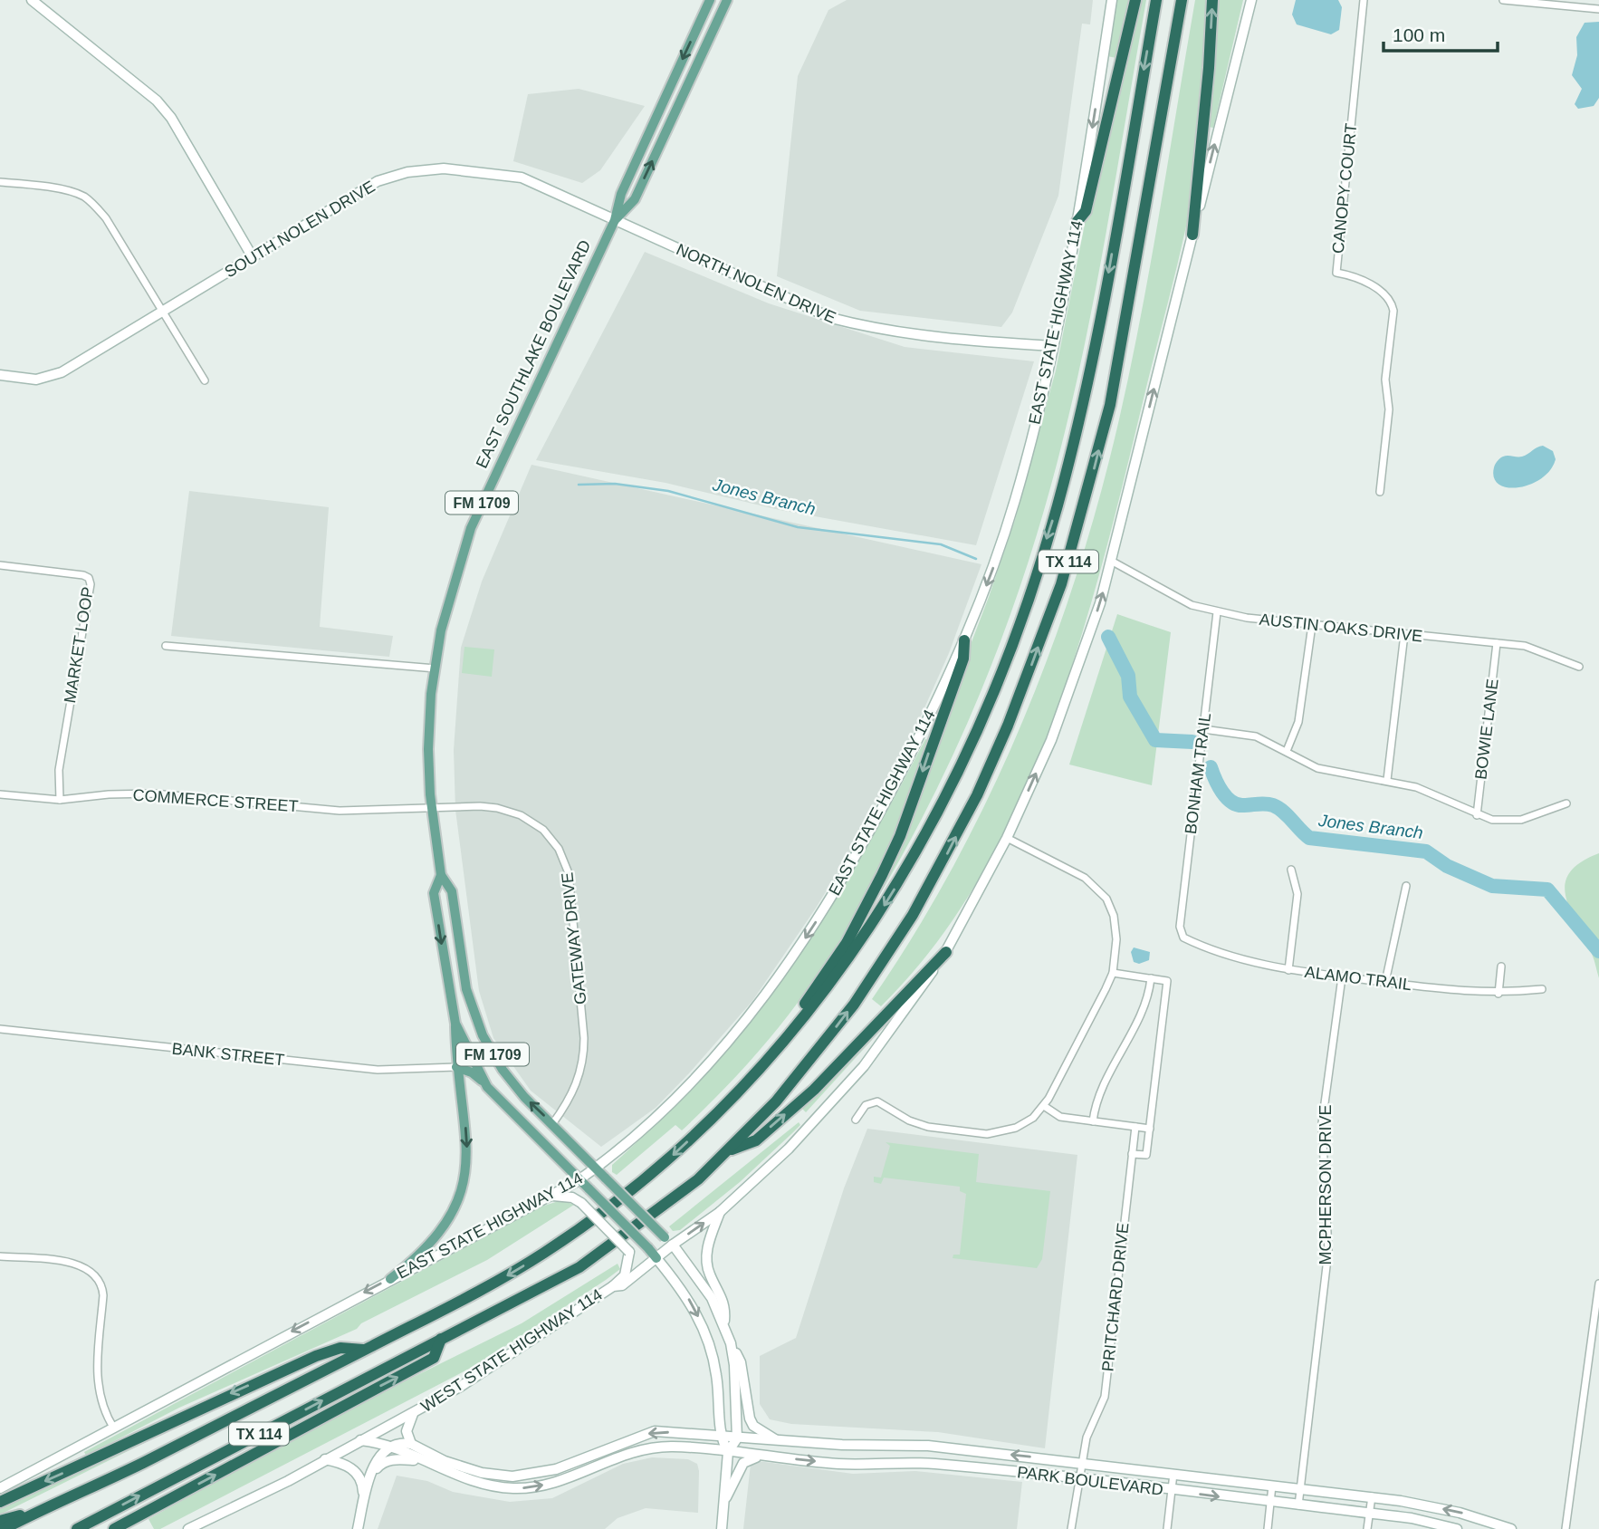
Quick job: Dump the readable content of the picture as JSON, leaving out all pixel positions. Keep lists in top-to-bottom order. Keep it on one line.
{"streets":{"highway":["TX 114"],"main road":["SOUTH NOLEN DRIVE","NORTH NOLEN DRIVE","EAST STATE HIGHWAY 114","EAST SOUTHLAKE BOULEVARD","FM 1709","WEST STATE HIGHWAY 114","PARK BOULEVARD"],"street":["CANOPY COURT","AUSTIN OAKS DRIVE","MARKET LOOP","BOWIE LANE","BONHAM TRAIL","COMMERCE STREET","GATEWAY DRIVE","ALAMO TRAIL","BANK STREET","MCPHERSON DRIVE","PRITCHARD DRIVE"]},"crossings":[["SOUTH NOLEN DRIVE","NORTH NOLEN DRIVE"],["SOUTH NOLEN DRIVE","EAST SOUTHLAKE BOULEVARD"],["NORTH NOLEN DRIVE","EAST STATE HIGHWAY 114"],["NORTH NOLEN DRIVE","EAST SOUTHLAKE BOULEVARD"],["EAST STATE HIGHWAY 114","EAST SOUTHLAKE BOULEVARD"],["EAST STATE HIGHWAY 114","FM 1709"],["EAST SOUTHLAKE BOULEVARD","FM 1709"],["EAST SOUTHLAKE BOULEVARD","COMMERCE STREET"],["EAST SOUTHLAKE BOULEVARD","GATEWAY DRIVE"],["EAST SOUTHLAKE BOULEVARD","WEST STATE HIGHWAY 114"],["FM 1709","WEST STATE HIGHWAY 114"],["AUSTIN OAKS DRIVE","BOWIE LANE"],["AUSTIN OAKS DRIVE","BONHAM TRAIL"],["MARKET LOOP","COMMERCE STREET"],["BONHAM TRAIL","ALAMO TRAIL"],["COMMERCE STREET","GATEWAY DRIVE"],["ALAMO TRAIL","MCPHERSON DRIVE"],["MCPHERSON DRIVE","PARK BOULEVARD"],["PRITCHARD DRIVE","PARK BOULEVARD"]],"one_way":["EAST STATE HIGHWAY 114"],"water":["Jones Branch"],"scale_bar":"100 m"}
